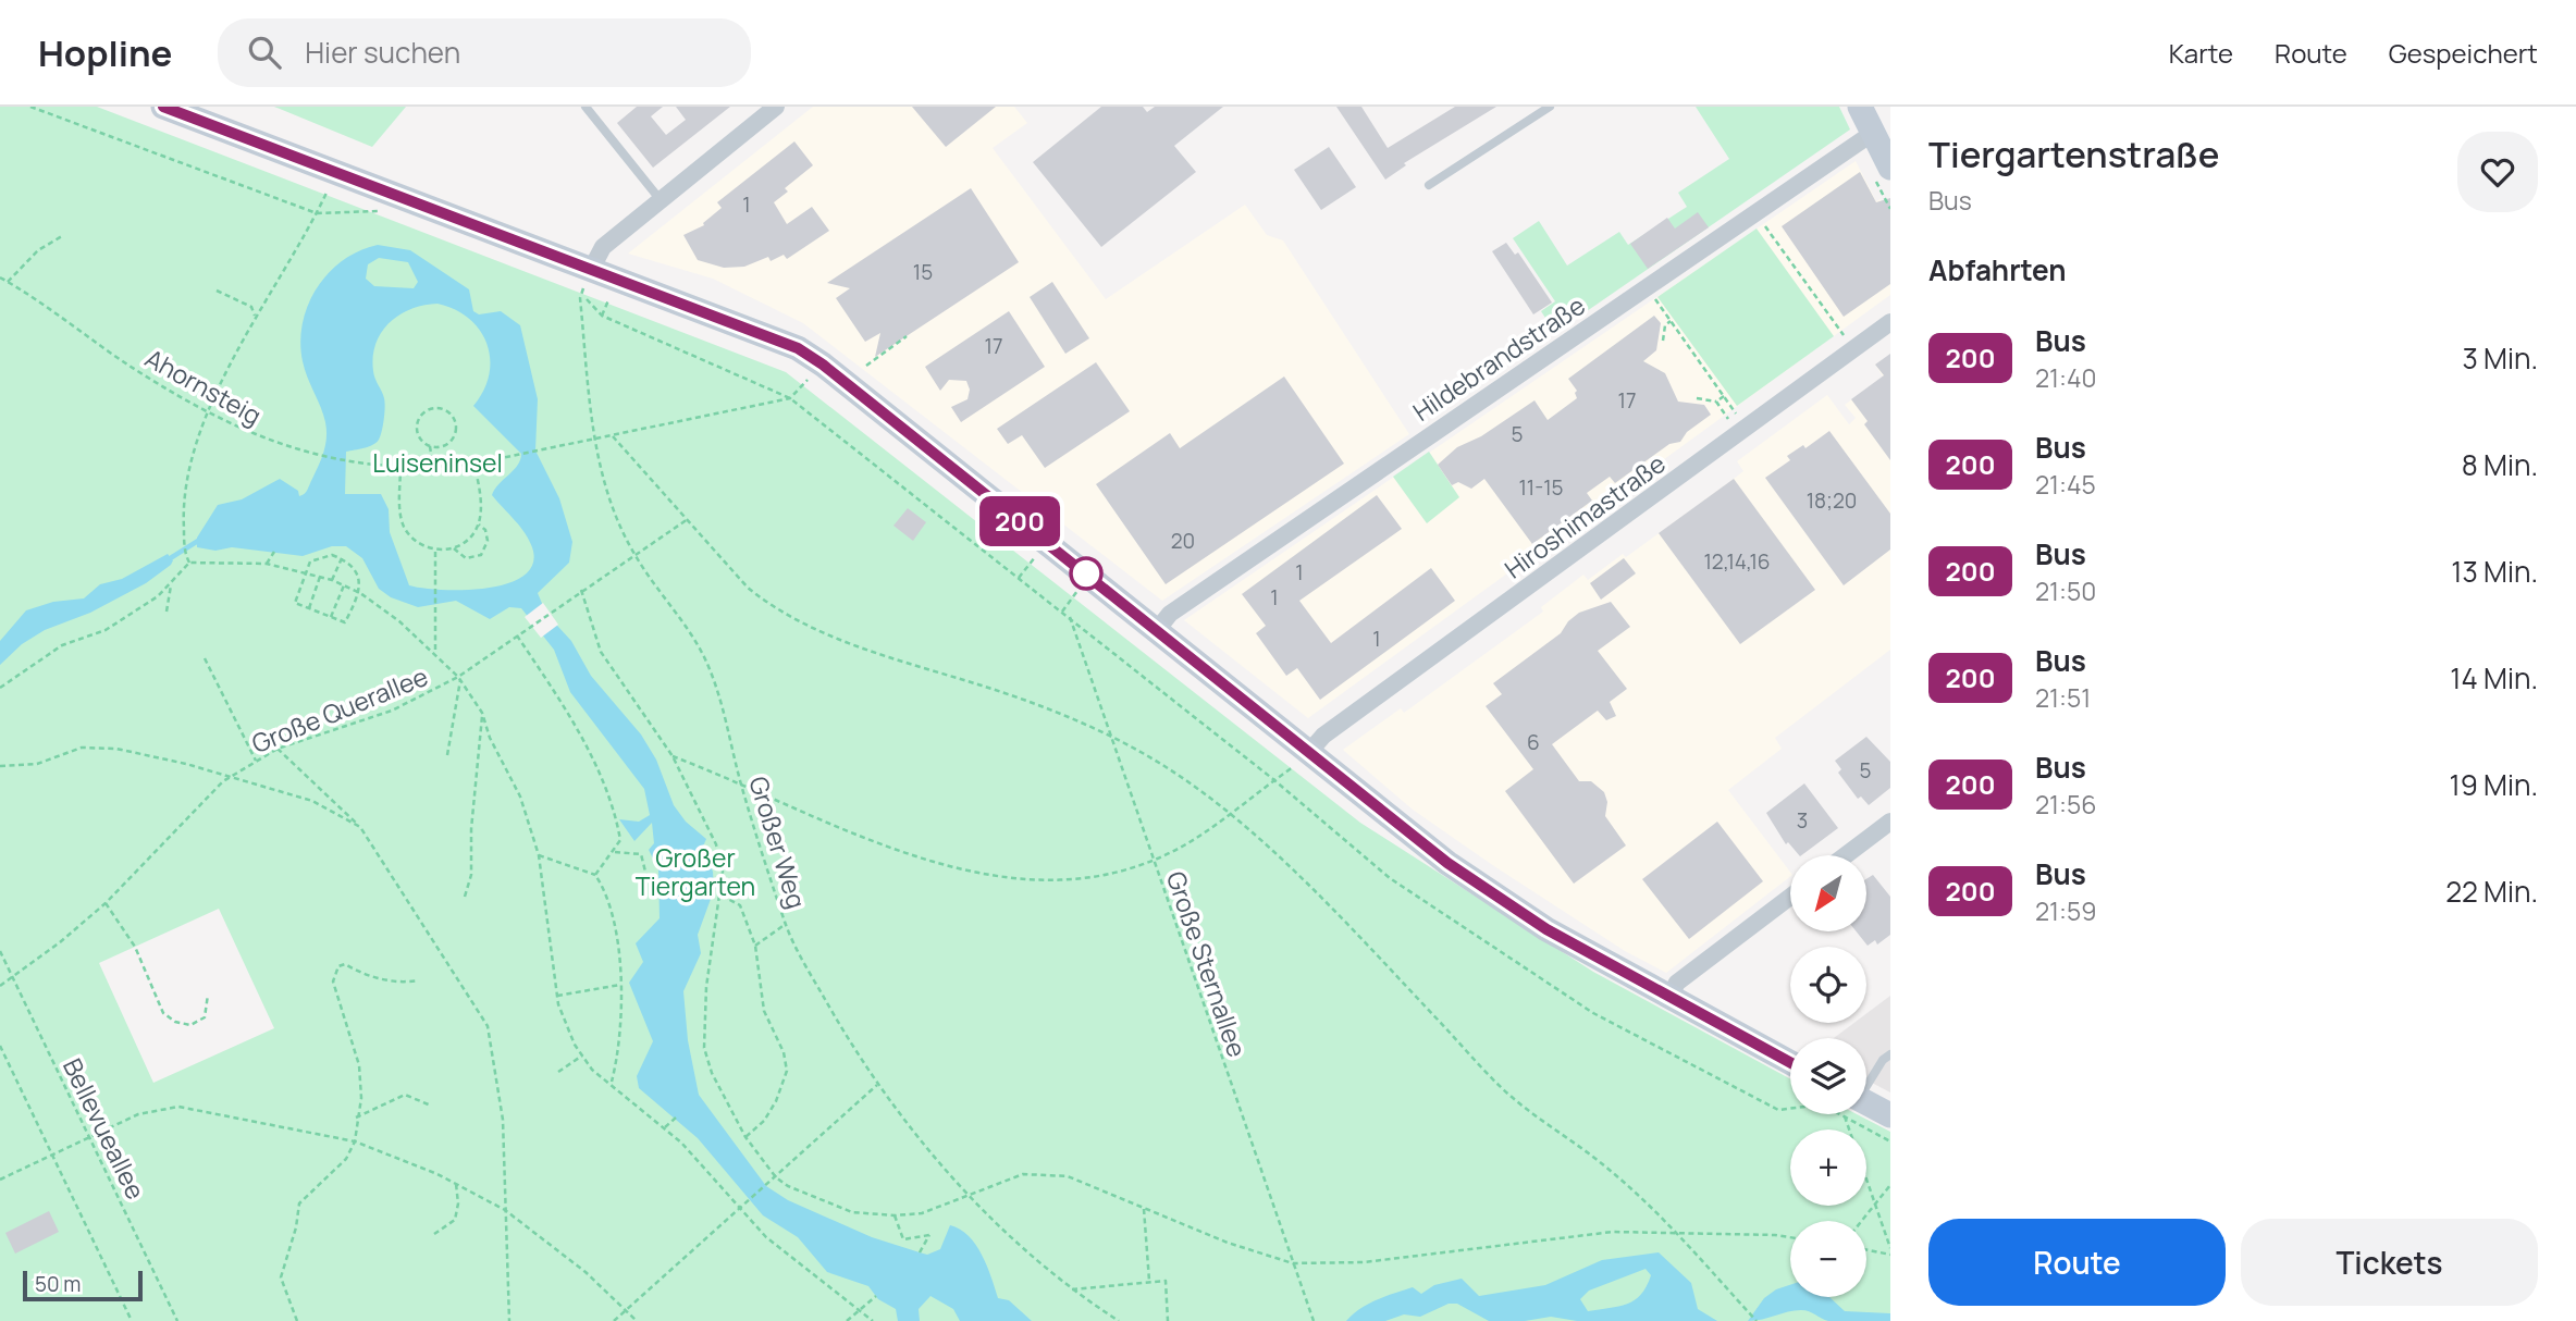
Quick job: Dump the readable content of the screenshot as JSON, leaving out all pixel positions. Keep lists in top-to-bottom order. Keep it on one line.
{"streets":{"street":["Hildebrandstraße","Hiroshimastraße"],"path":["Ahornsteig","Große Querallee","Großer Weg","Große Sternallee","Bellevueallee"]},"crossings":[["Ahornsteig","Großer Weg"],["Große Querallee","Großer Weg"],["Große Querallee","Bellevueallee"]],"parks":["Luiseninsel","Großer Tiergarten"],"lines":["bus line 200"],"house_numbers":["1","15","17","17","5","11-15","18;20","20","12,14,16","1","1","1","6","5","3"],"scale_bar":"50 m","north":"bottom left","page":{"header":"Hopline","search":"Hier suchen","nav":["Karte","Route","Gespeichert"],"on_map":"200","heading":[["Tiergartenstraße","Bus"],"Abfahrten"],"list":[{"mark":"200","name":"Bus","note":"21:40","value":"3 Min."},{"mark":"200","name":"Bus","note":"21:45","value":"8 Min."},{"mark":"200","name":"Bus","note":"21:50","value":"13 Min."},{"mark":"200","name":"Bus","note":"21:51","value":"14 Min."},{"mark":"200","name":"Bus","note":"21:56","value":"19 Min."},{"mark":"200","name":"Bus","note":"21:59","value":"22 Min."}],"map_buttons":["+","−"],"buttons":["Route","Tickets"],"scale":"50 m"}}
